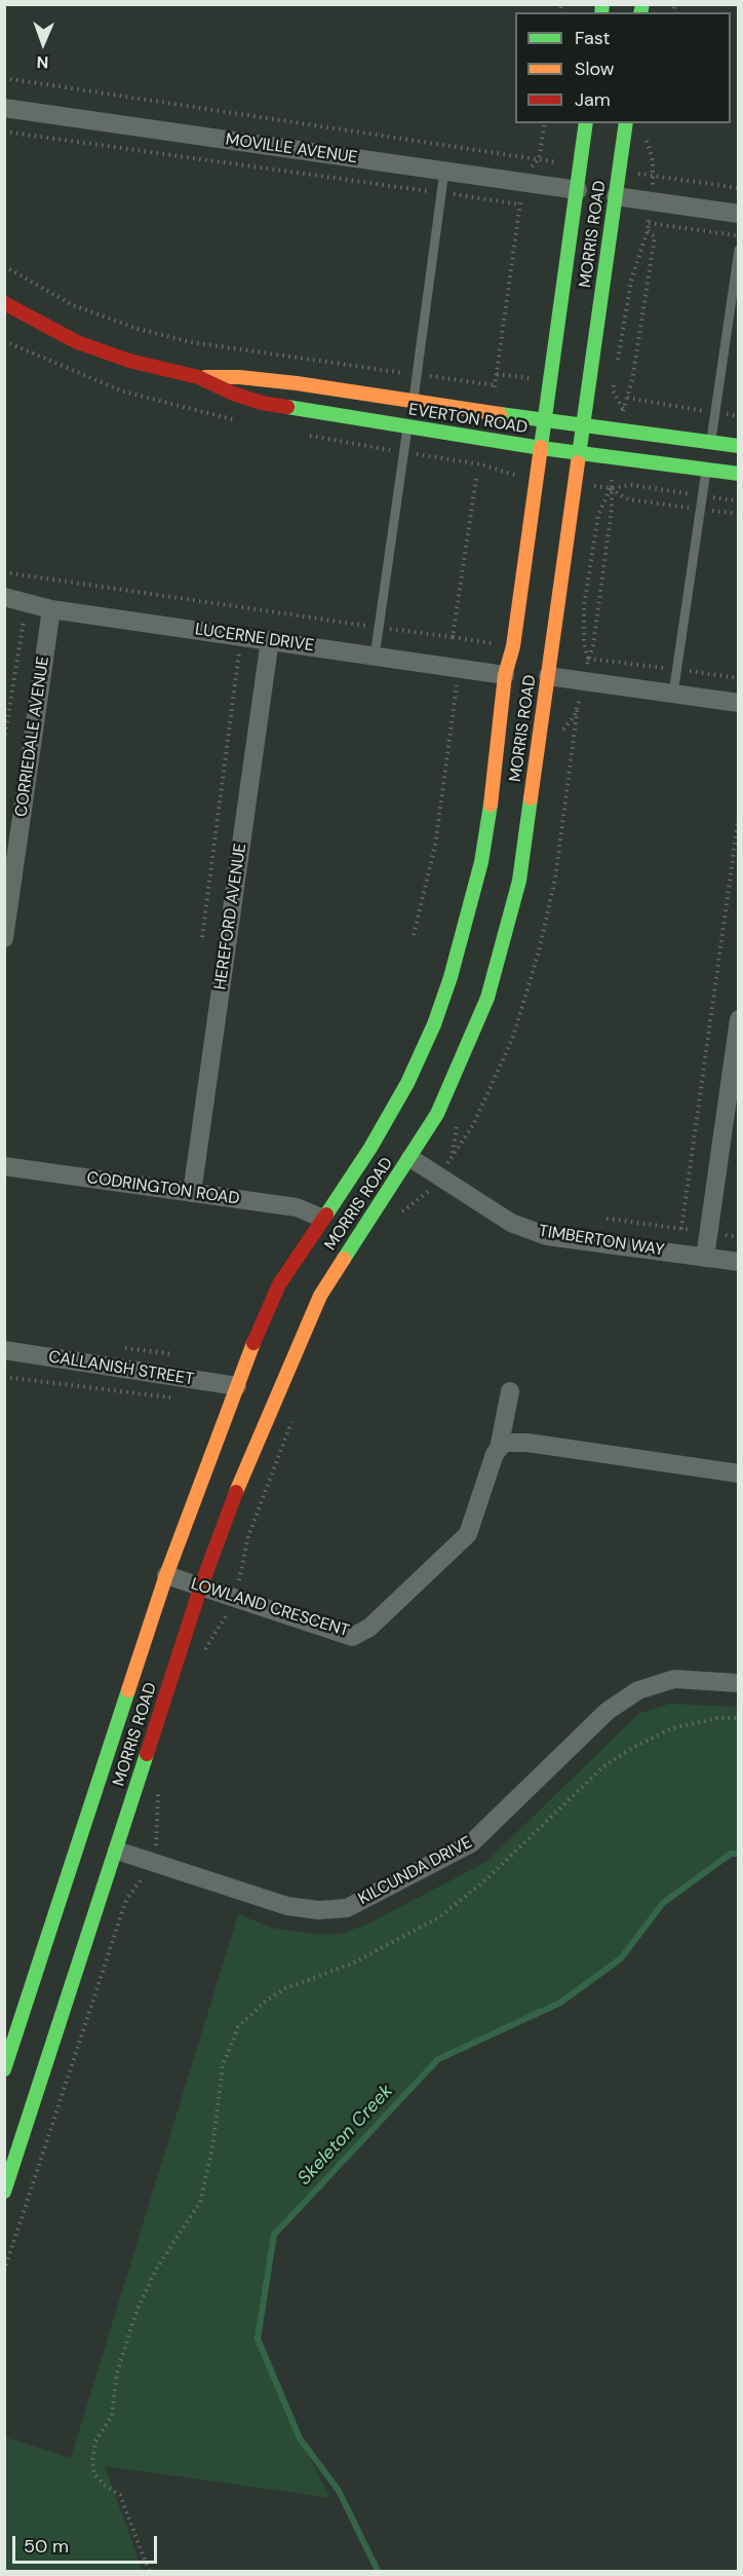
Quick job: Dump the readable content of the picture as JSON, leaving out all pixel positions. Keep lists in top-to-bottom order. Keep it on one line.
{"streets":{"street":["MOVILLE AVENUE","MORRIS ROAD","EVERTON ROAD","LUCERNE DRIVE","CORRIEDALE AVENUE","HEREFORD AVENUE","CODRINGTON ROAD","TIMBERTON WAY","CALLANISH STREET","LOWLAND CRESCENT","KILCUNDA DRIVE"]},"crossings":[["MOVILLE AVENUE","MORRIS ROAD"],["MORRIS ROAD","EVERTON ROAD"],["MORRIS ROAD","LUCERNE DRIVE"],["MORRIS ROAD","CODRINGTON ROAD"],["MORRIS ROAD","TIMBERTON WAY"],["MORRIS ROAD","CALLANISH STREET"],["MORRIS ROAD","LOWLAND CRESCENT"],["MORRIS ROAD","KILCUNDA DRIVE"],["LUCERNE DRIVE","CORRIEDALE AVENUE"],["LUCERNE DRIVE","HEREFORD AVENUE"],["HEREFORD AVENUE","CODRINGTON ROAD"]],"water":["Skeleton Creek"],"legend":["Fast","Slow","Jam"],"scale_bar":"50 m","north":"bottom"}
